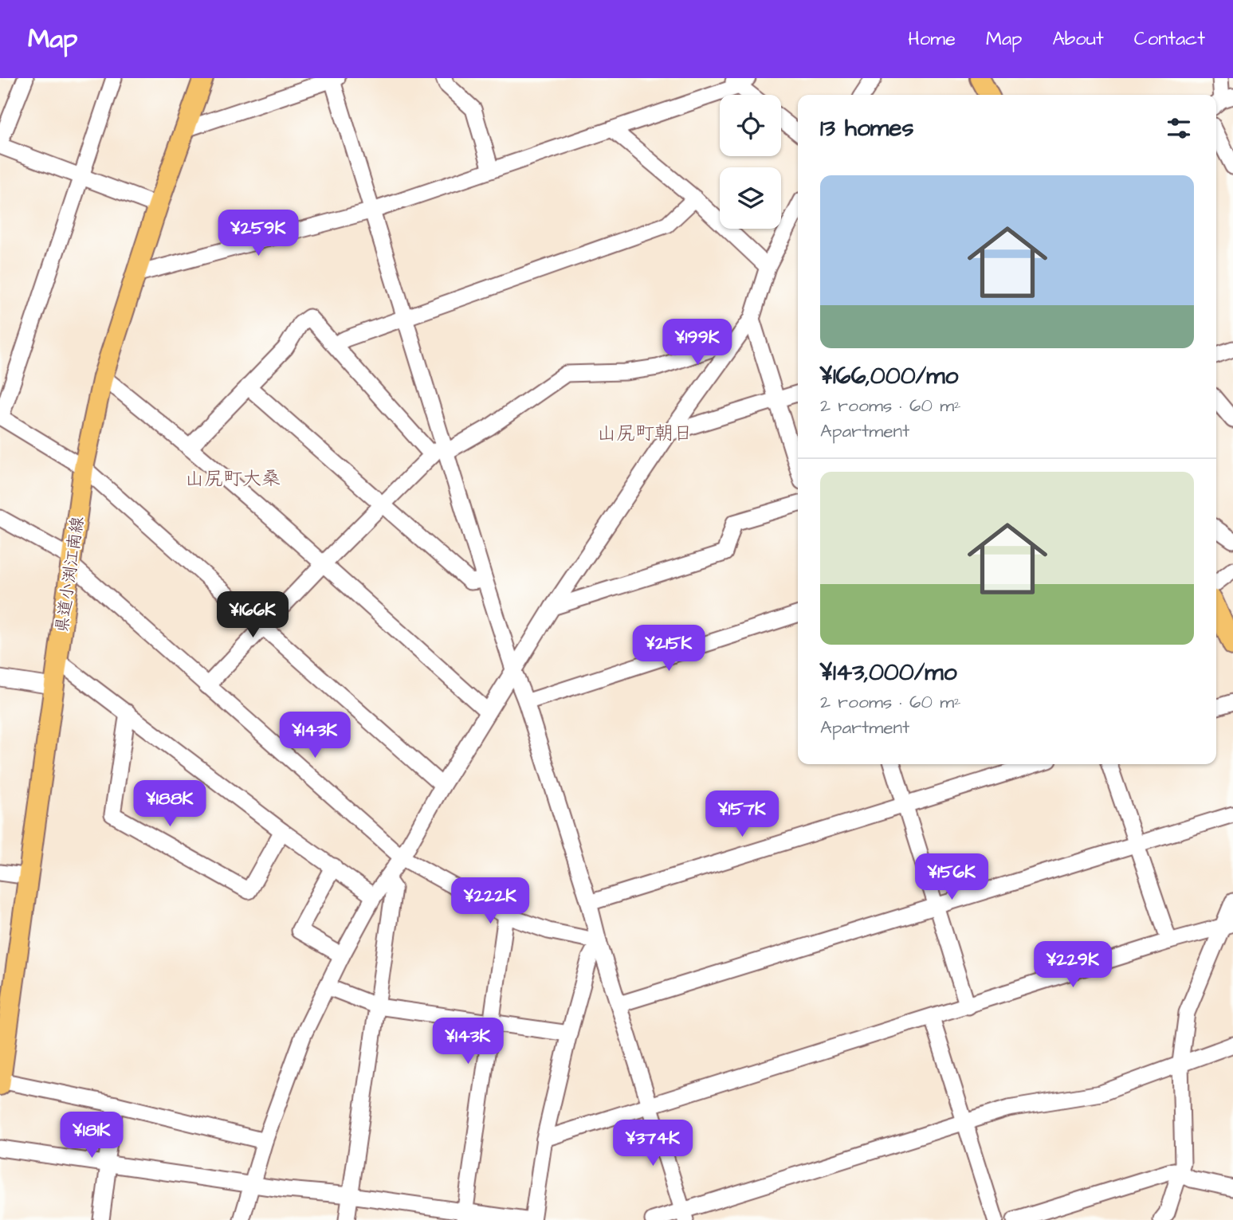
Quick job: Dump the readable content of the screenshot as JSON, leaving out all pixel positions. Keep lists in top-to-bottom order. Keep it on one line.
{"streets":{"main road":["県道小渕江南線"]},"districts":["山尻町朝日","山尻町大桑"],"page":{"header":"Map","nav":["Home","Map","About","Contact"],"heading":"13 homes","list":[{"name":"¥166,000/mo","note":"2 rooms · 60 m² · Apartment"},{"name":"¥143,000/mo","note":"2 rooms · 60 m² · Apartment"}],"price":["¥259K","¥199K","¥166K","¥215K","¥143K","¥188K","¥157K","¥156K","¥222K","¥229K","¥143K","¥181K","¥374K"]}}
